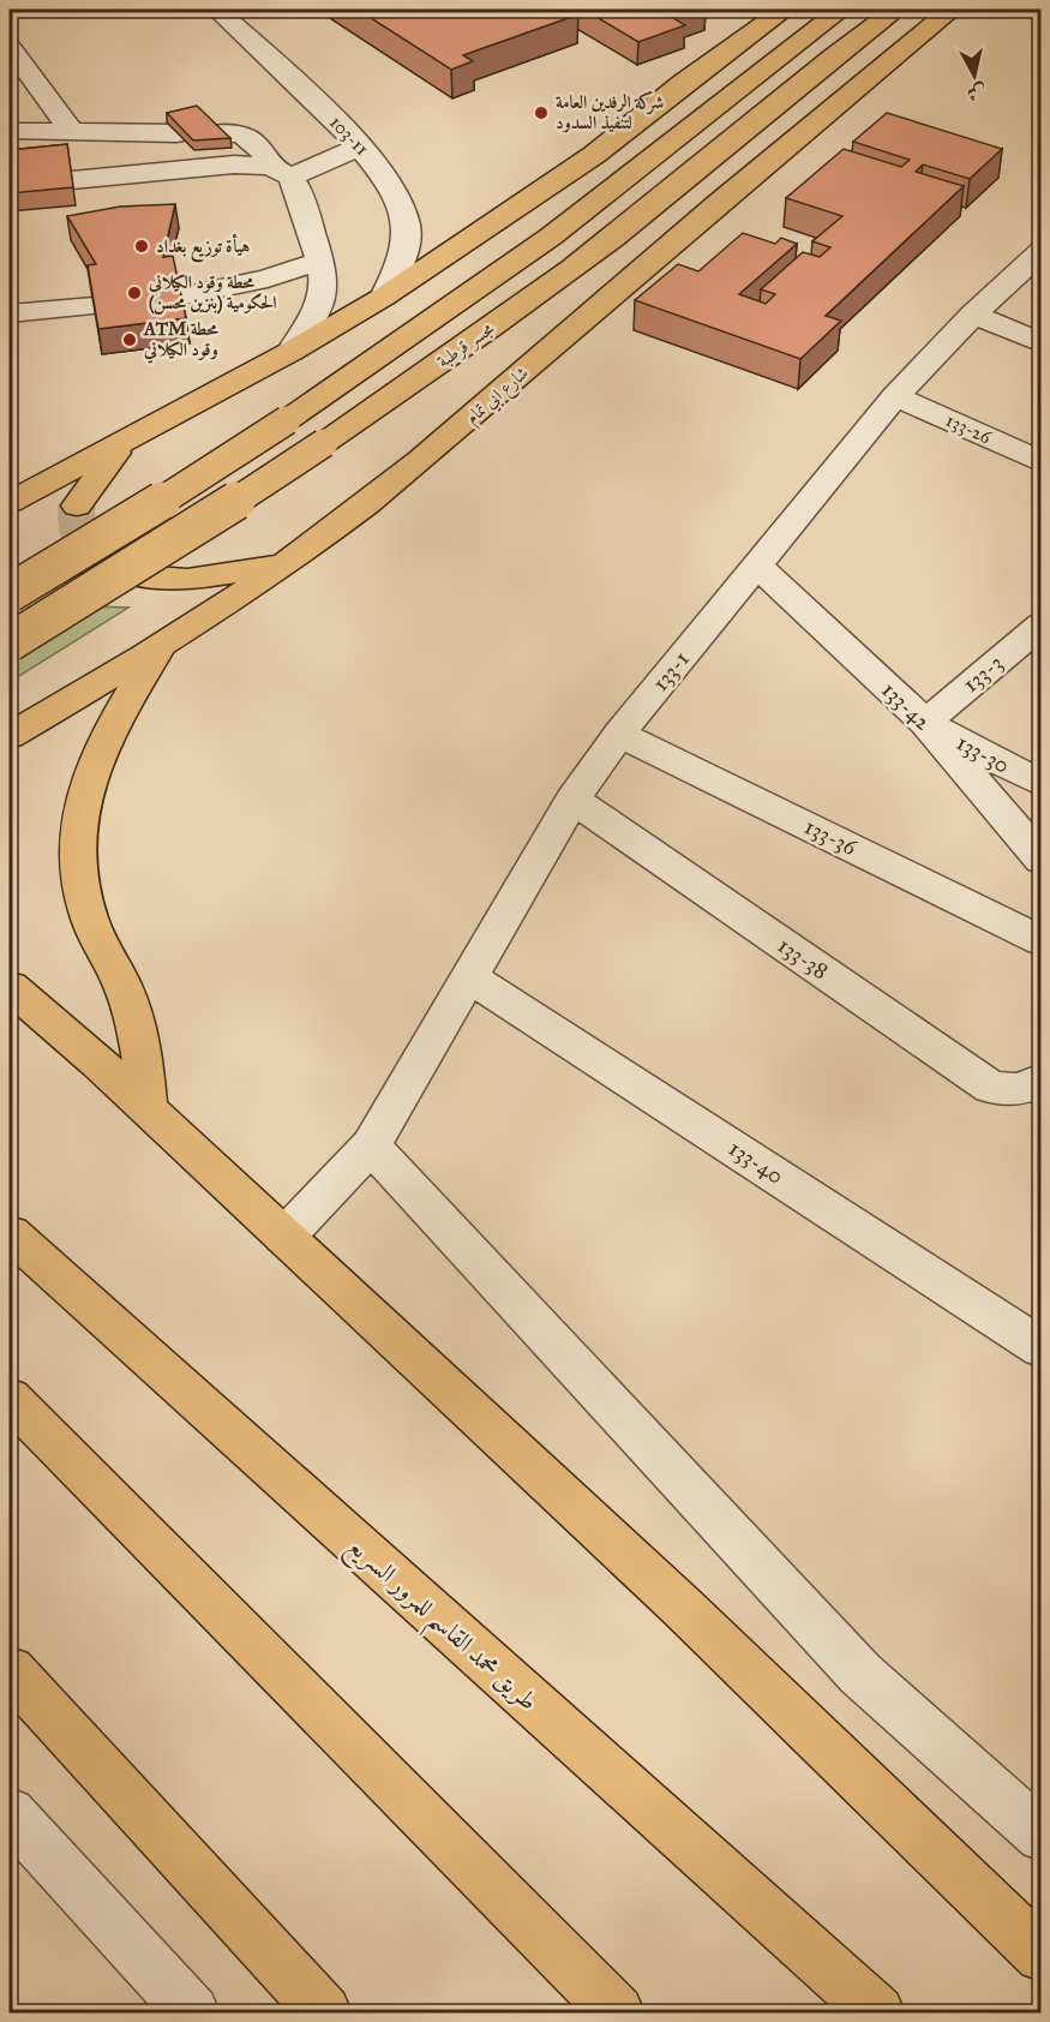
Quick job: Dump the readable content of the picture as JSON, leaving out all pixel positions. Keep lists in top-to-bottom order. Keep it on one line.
{"streets":{"main road":["مجسر قرطبة","شارع ابي تمام","طريق محمد القاسم للمرور السريع"],"street":["103-11","133-26","133-1","133-3","133-42","133-30","133-36","133-38","133-40"]},"crossings":[["133-26","133-1"],["133-1","133-42"],["133-1","133-36"],["133-1","133-38"],["133-1","133-40"],["133-3","133-42"],["133-3","133-30"],["133-42","133-30"]],"places":["شركة الرفدين العامة لتنفيذ السدود","هيأة توزيع بغداد","محطة وقود الكيلاني الحكومية (بنزين محسن)","ATM محطة وقود الكيلاني"],"north":"bottom"}
